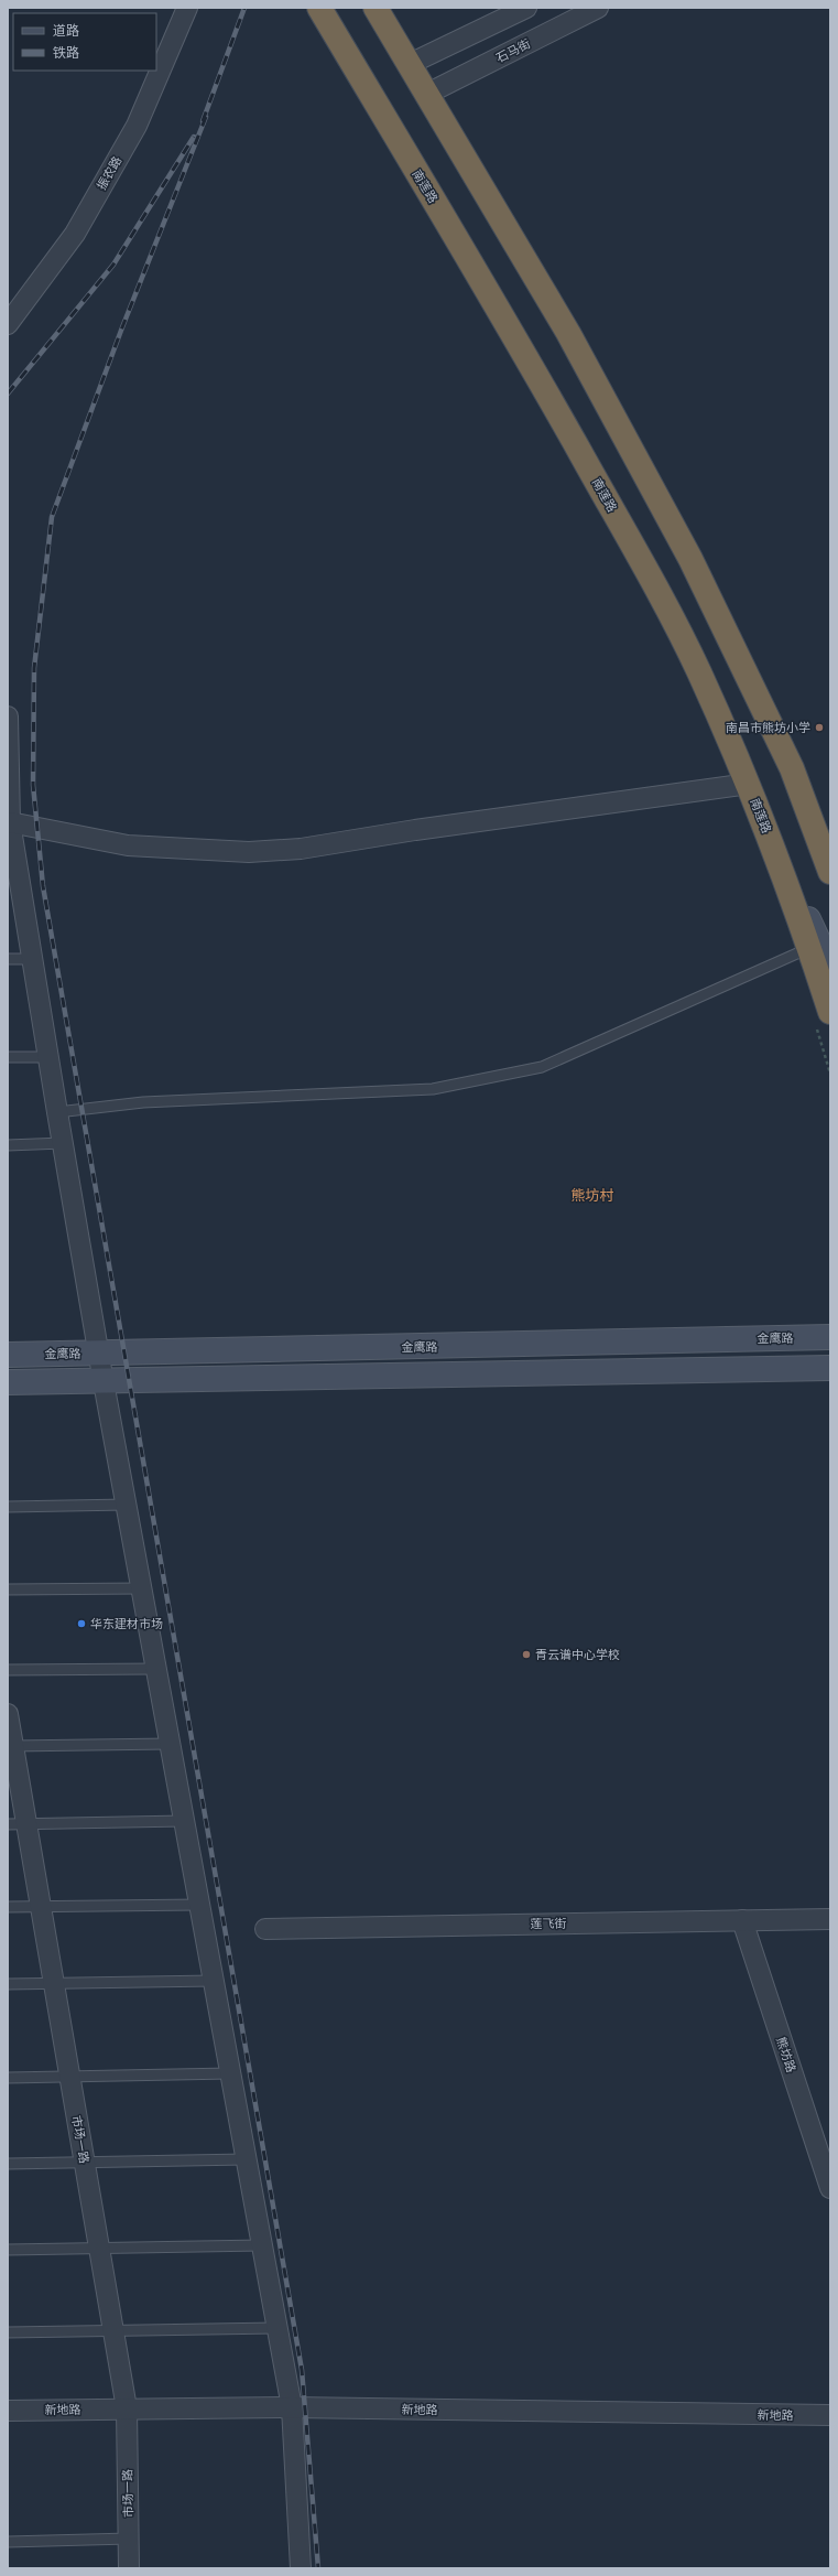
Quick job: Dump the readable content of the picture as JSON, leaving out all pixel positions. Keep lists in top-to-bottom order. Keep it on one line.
{"streets":{"highway":["南莲路"],"street":["石马街","振农路","金鹰路","莲飞街","熊坊路","市场一路","新地路"]},"crossings":[["莲飞街","熊坊路"],["市场一路","新地路"]],"districts":["熊坊村"],"places":["南昌市熊坊小学","华东建材市场","青云谱中心学校"],"legend":["道路","铁路"]}
